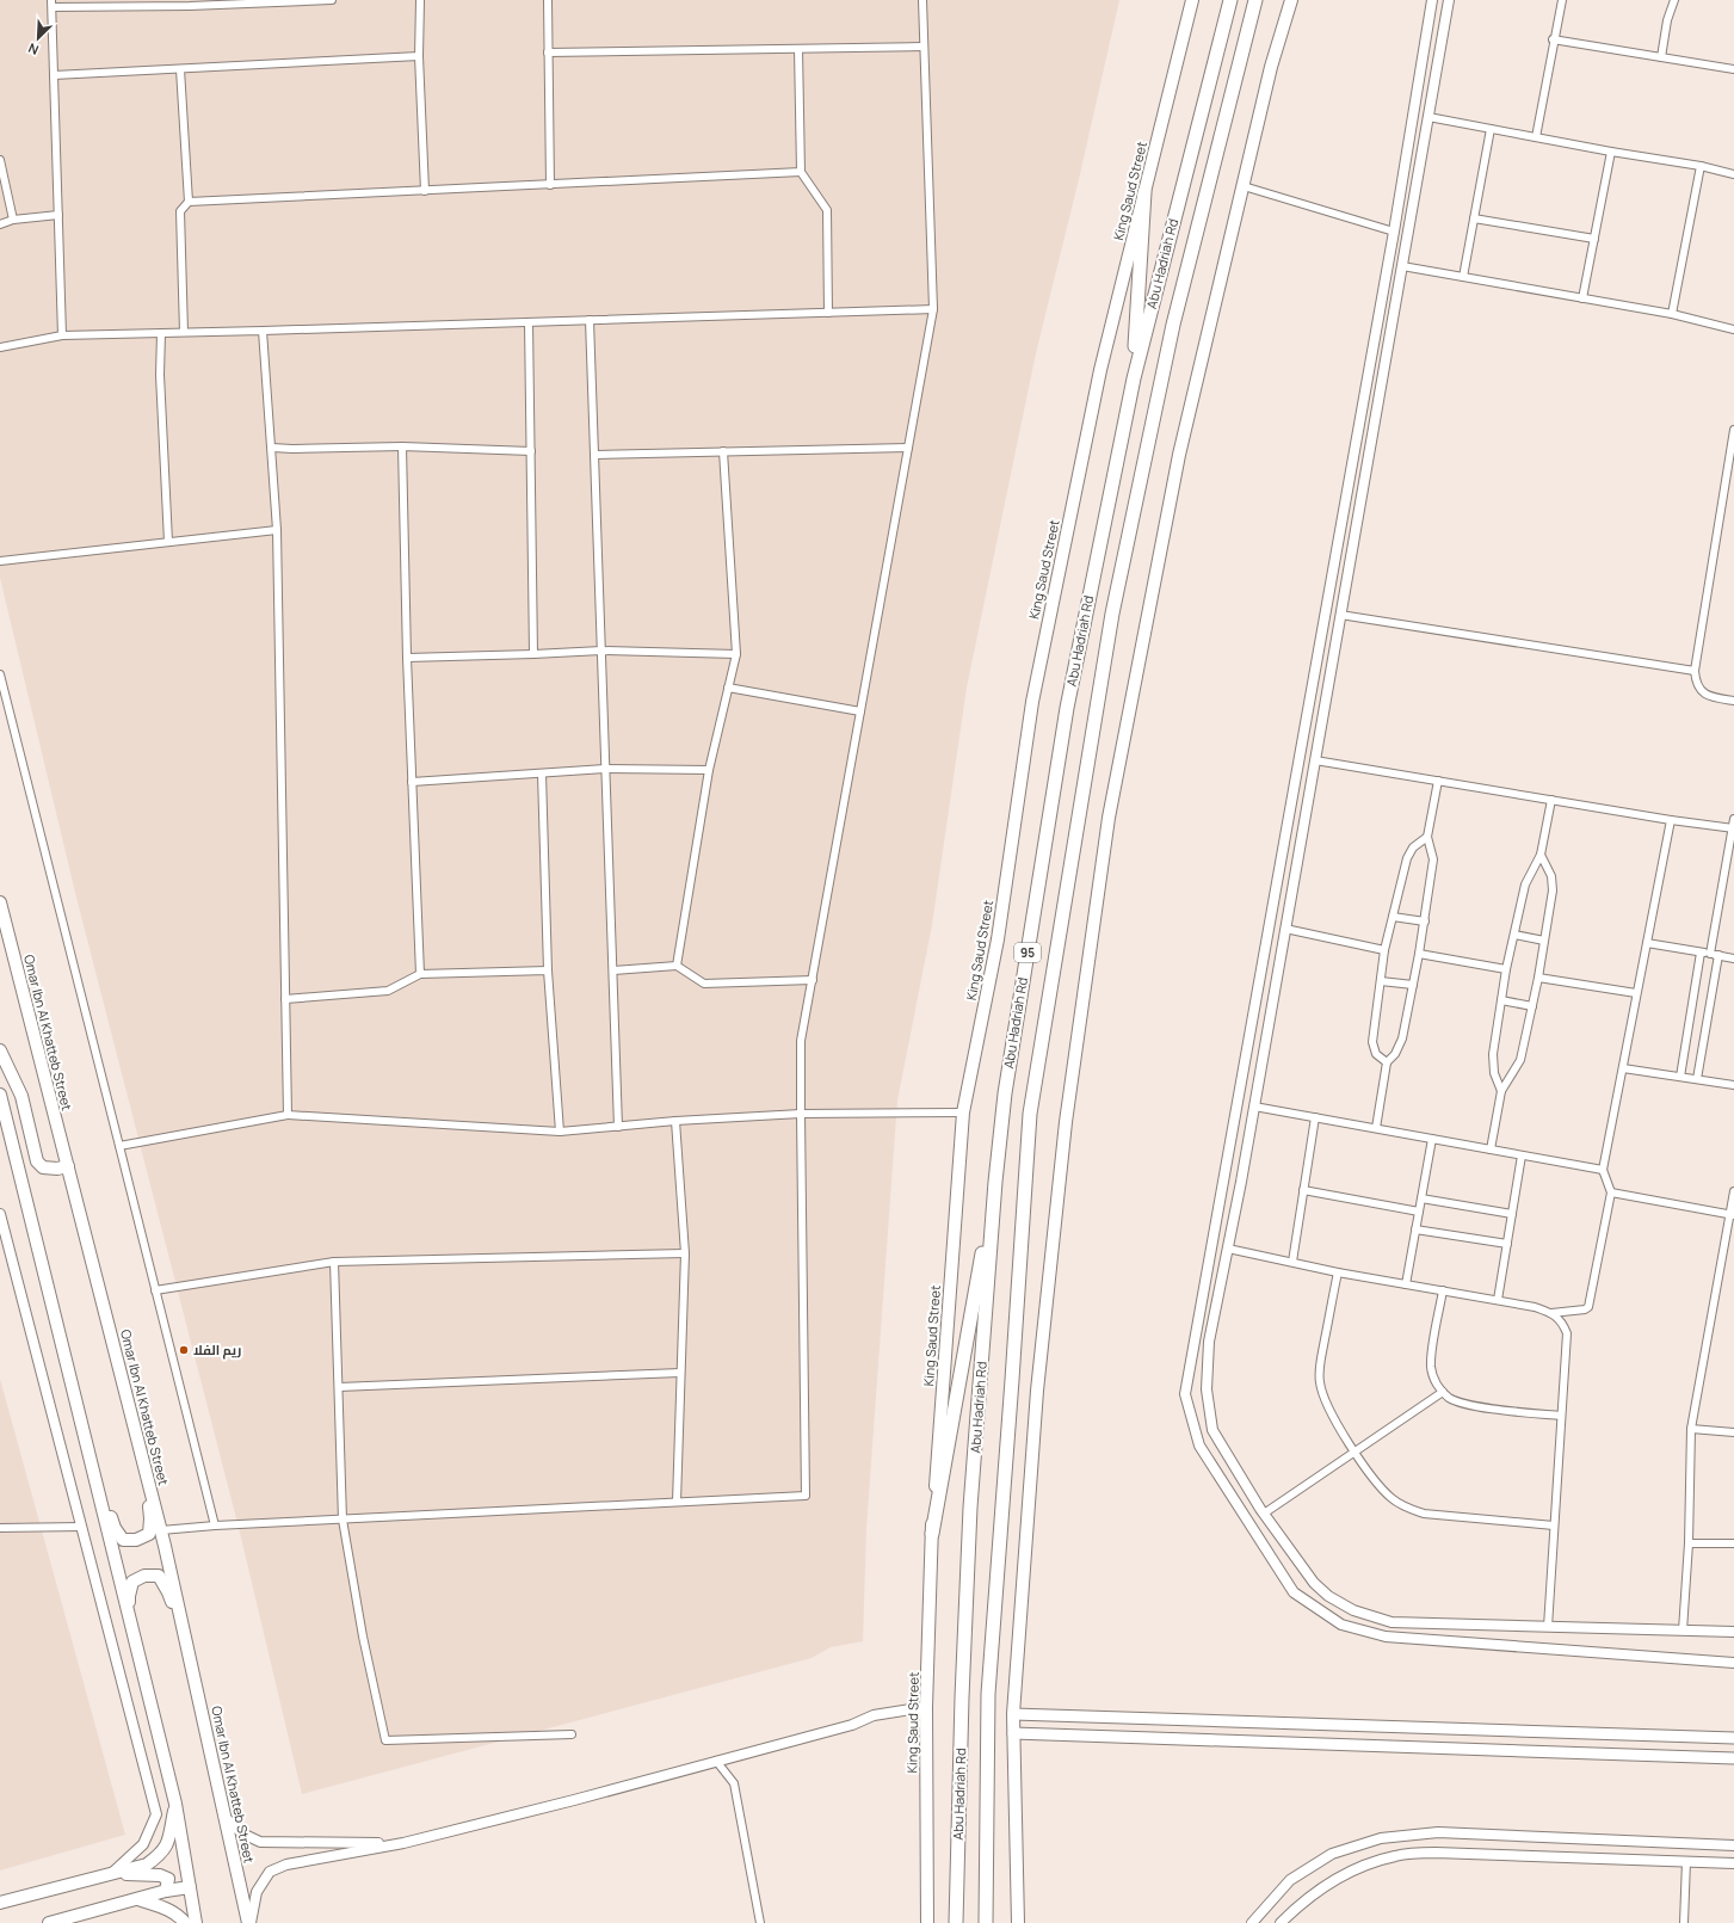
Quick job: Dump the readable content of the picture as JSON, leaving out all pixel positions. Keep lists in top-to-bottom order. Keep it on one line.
{"streets":{"highway":["Abu Hadriah Rd","95"],"main road":["King Saud Street","Omar Ibn Al Khatteb Street"]},"places":["ريم الفلا"],"north":"bottom left"}
